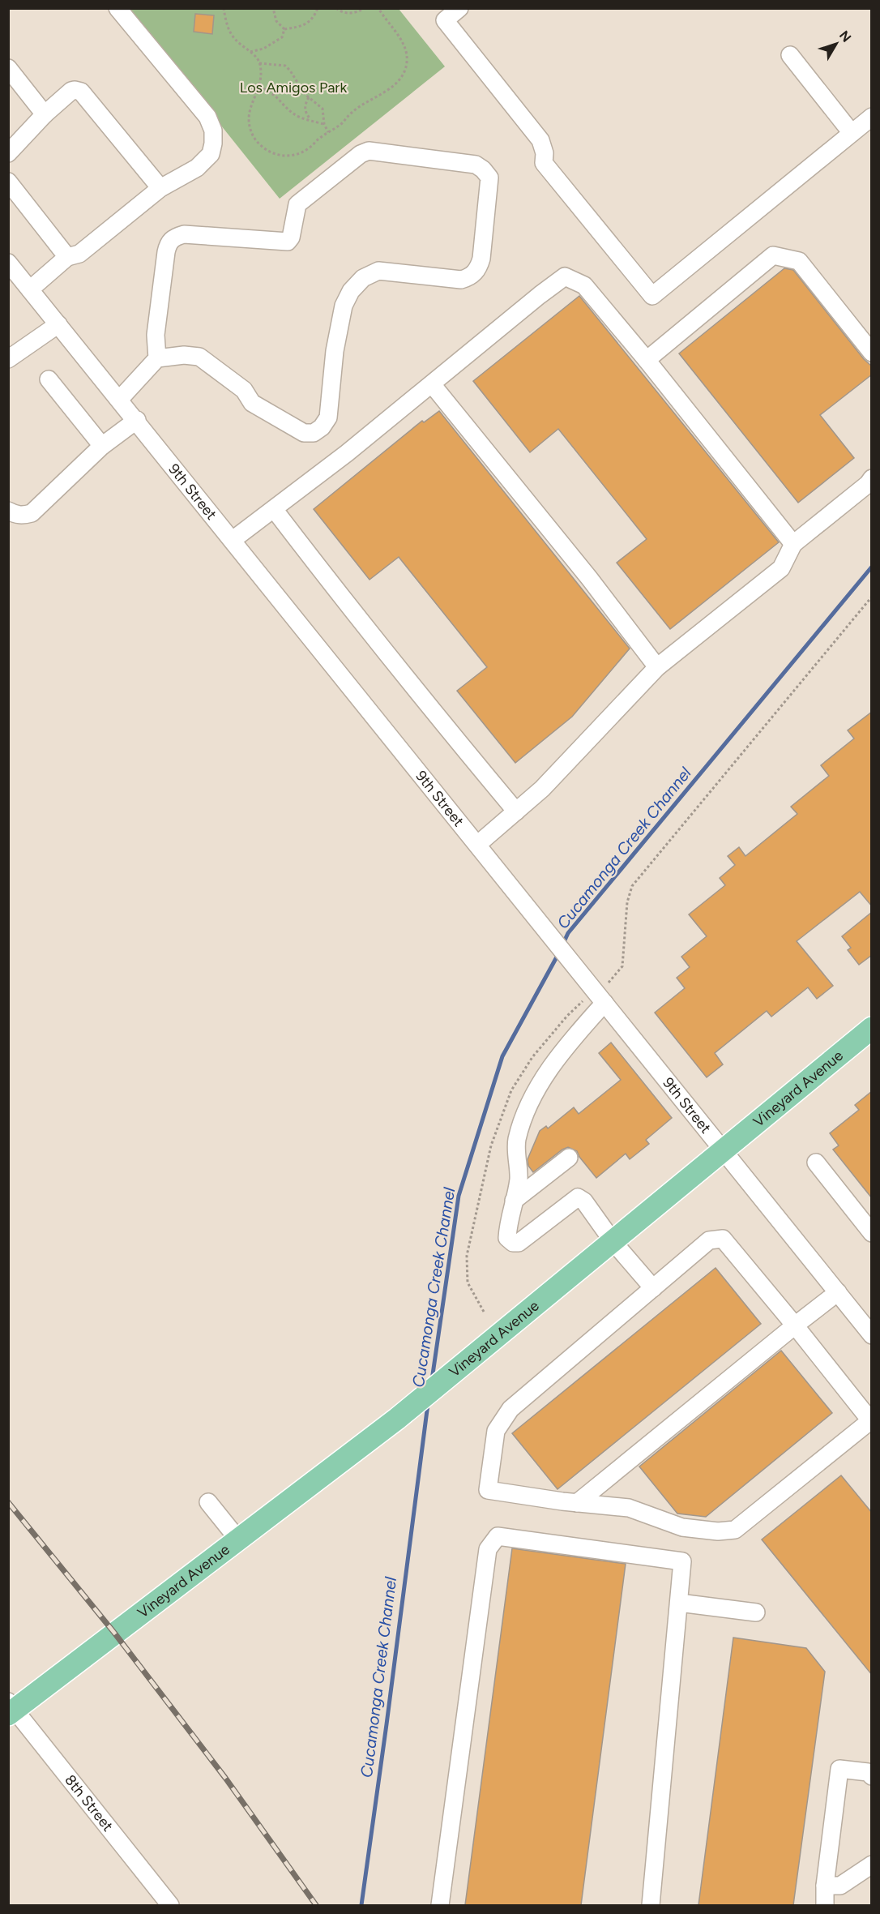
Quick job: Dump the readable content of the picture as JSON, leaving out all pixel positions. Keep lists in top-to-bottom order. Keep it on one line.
{"streets":{"main road":["Vineyard Avenue"],"street":["9th Street","8th Street"]},"crossings":[["9th Street","Vineyard Avenue"],["Vineyard Avenue","8th Street"]],"water":["Cucamonga Creek Channel"],"parks":["Los Amigos Park"],"north":"top right"}
